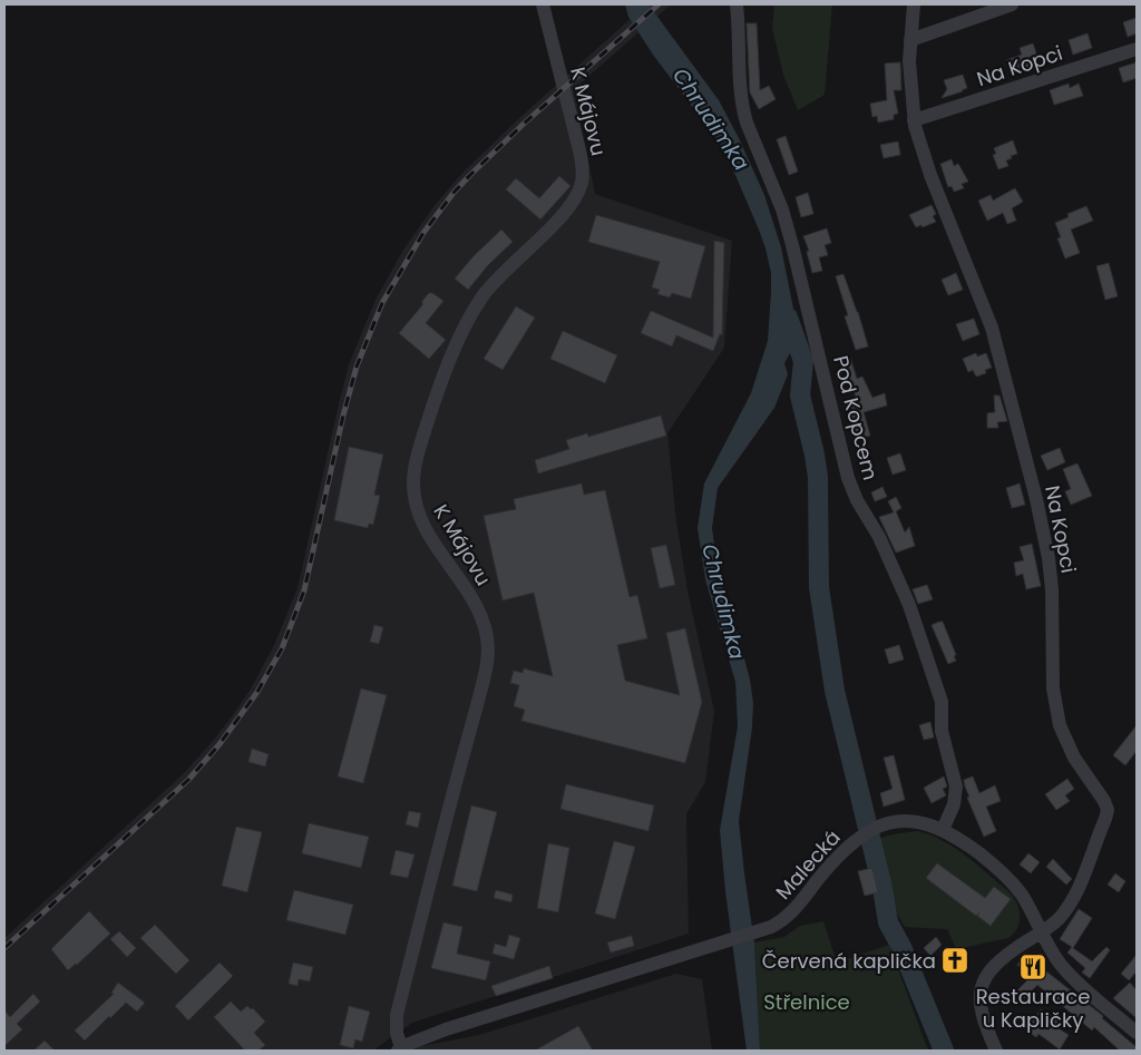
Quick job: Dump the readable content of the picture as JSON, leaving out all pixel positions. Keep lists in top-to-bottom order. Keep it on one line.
{"streets":{"street":["Na Kopci","K Májovu","Pod Kopcem","Malecká"]},"crossings":[["Na Kopci","Malecká"],["K Májovu","Malecká"],["Pod Kopcem","Malecká"]],"water":["Chrudimka"],"parks":["Střelnice"],"places":{"church":["Červená kaplička"],"restaurant":["Restaurace u Kapličky"]}}
